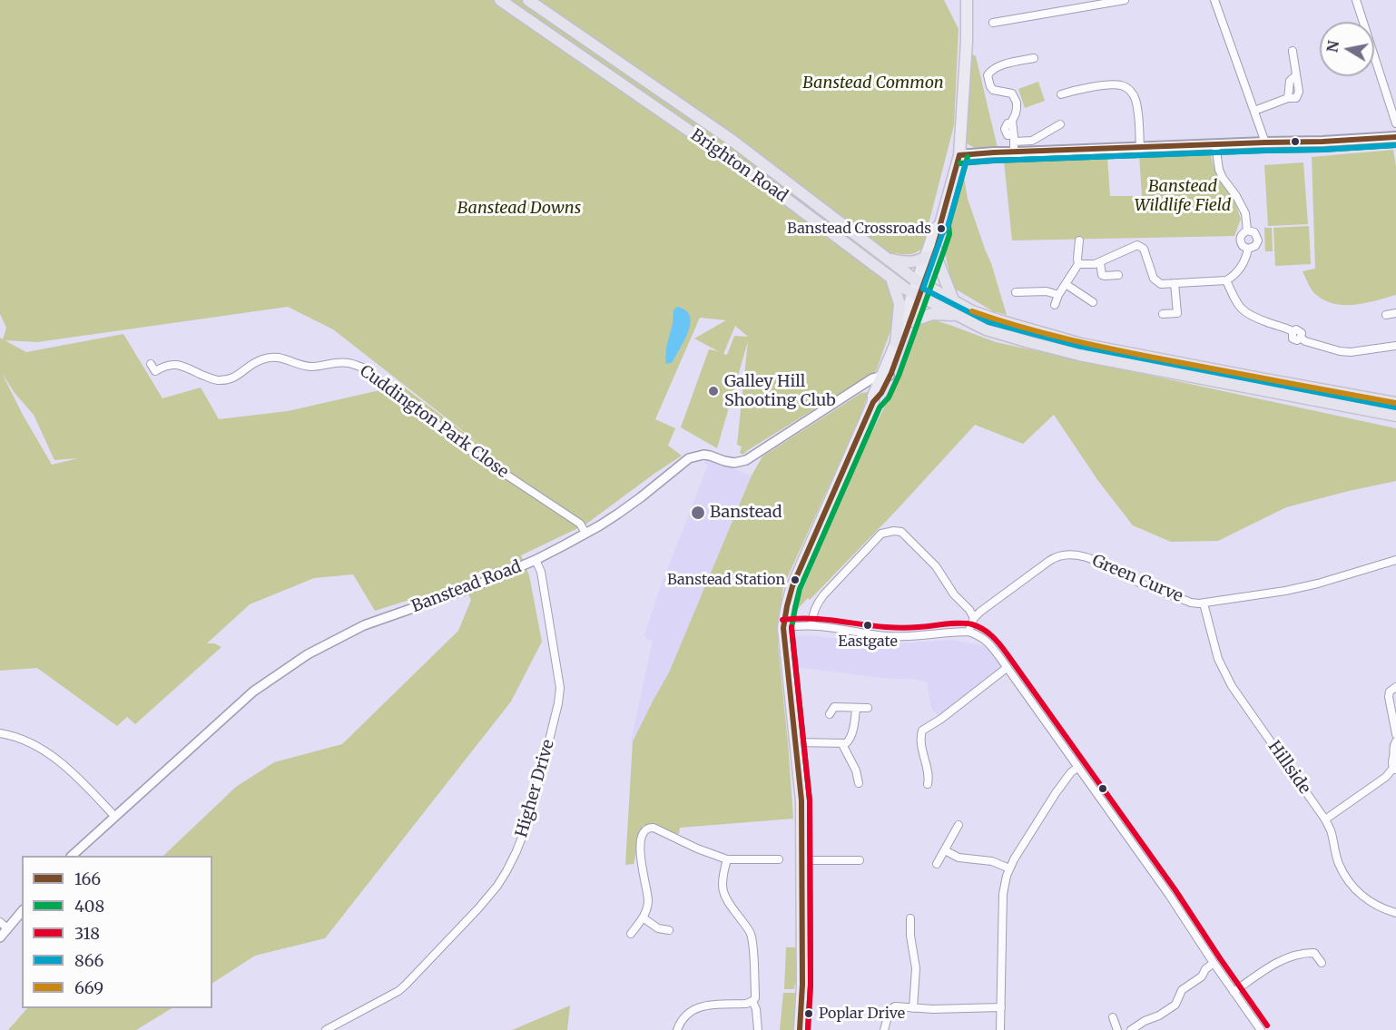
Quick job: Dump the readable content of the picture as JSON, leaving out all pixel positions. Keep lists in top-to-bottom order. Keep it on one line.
{"streets":{"highway":["Brighton Road"],"street":["Cuddington Park Close","Green Curve","Banstead Road","Hillside","Higher Drive"]},"crossings":[["Cuddington Park Close","Banstead Road"],["Green Curve","Hillside"],["Banstead Road","Higher Drive"]],"parks":["Banstead Common","Banstead Wildlife Field","Banstead Downs"],"places":["Banstead Crossroads","Galley Hill Shooting Club","Banstead","Banstead Station","Eastgate","Poplar Drive"],"lines":["transit line 166","transit line 408","transit line 866","transit line 669","transit line 318"],"legend":["166","408","318","866","669"],"north":"left"}
